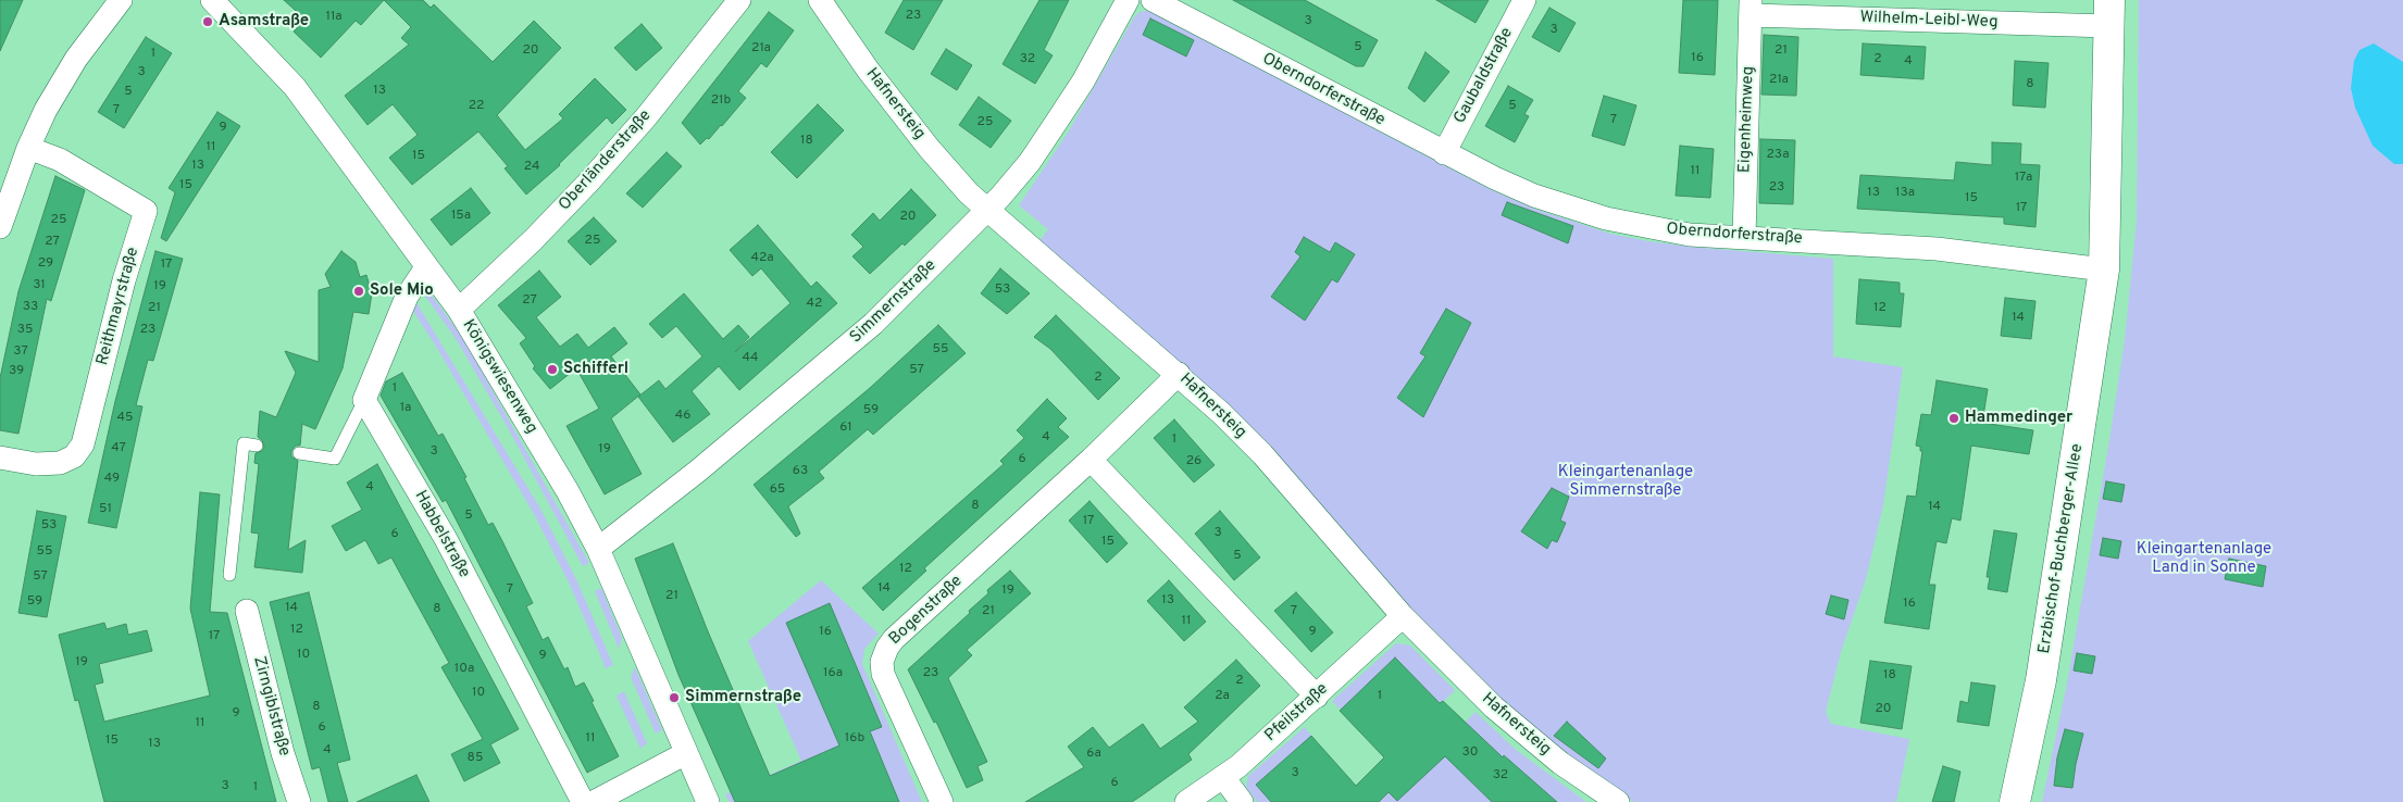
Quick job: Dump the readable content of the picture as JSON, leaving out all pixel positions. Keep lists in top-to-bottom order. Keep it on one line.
{"streets":{"street":["Wilhelm-Leibl-Weg","Gaubaldstraße","Oberndorferstraße","Hafnersteig","Eigenheimweg","Oberländerstraße","Simmernstraße","Reithmayrstraße","Königswiesenweg","Habbelstraße","Erzbischof-Buchberger-Allee","Bogenstraße","Zirngiblstraße","Pfeilstraße"]},"crossings":[["Wilhelm-Leibl-Weg","Eigenheimweg"],["Wilhelm-Leibl-Weg","Erzbischof-Buchberger-Allee"],["Gaubaldstraße","Oberndorferstraße"],["Oberndorferstraße","Eigenheimweg"],["Oberndorferstraße","Erzbischof-Buchberger-Allee"],["Hafnersteig","Simmernstraße"],["Hafnersteig","Bogenstraße"],["Hafnersteig","Pfeilstraße"],["Oberländerstraße","Königswiesenweg"],["Simmernstraße","Königswiesenweg"]],"parks":["Kleingartenanlage Simmernstraße","Kleingartenanlage Land in Sonne"],"places":["Asamstraße","Sole Mio","Schifferl","Hammedinger","Simmernstraße"],"house_numbers":["23","11a","3","3","5","21a","20","21","1","16","32","2","4","3","21a","8","13","5","21b","22","5","7","7","25","9","18","11","23a","15","13","24","11","17a","15","23","13","13a","15","17","15a","20","25","25","27","42a","29","17","31","19","53","27","42","33","21","12","14","35","23","55","37","44","57","39","2","1","1a","59","46","45","61","4","1","47","19","3","6","26","63","49","4","65","8","14","51","5","17","53","3","6","15","55","5","12","57","14","7","19","21","13","59","16","14","8","21","7","11","12","16","9","17","10","9","19","10a","16a","23","18","2","10","2a","1","8","20","9","11","6","11","16b","15","13","4","30","6a","85","3","32","6","3","1"]}
